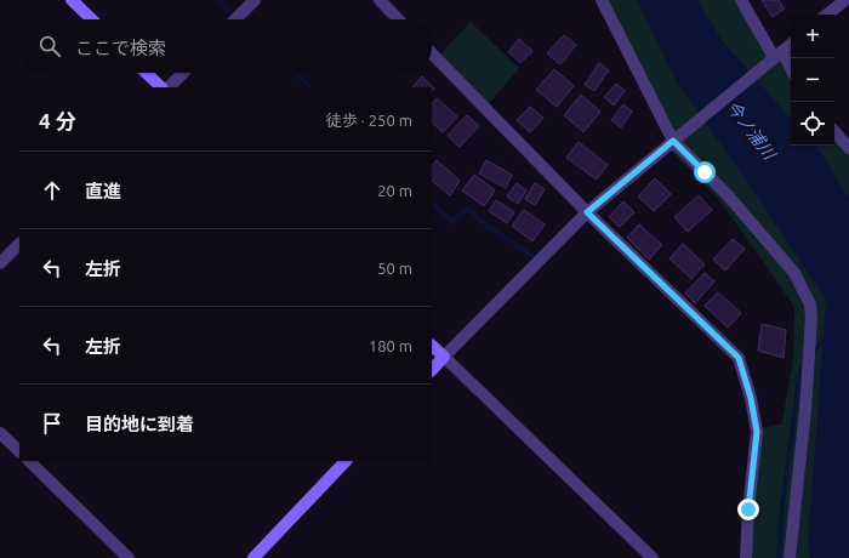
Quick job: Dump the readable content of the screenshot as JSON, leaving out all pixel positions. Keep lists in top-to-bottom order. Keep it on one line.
{"water":["今ノ浦川"],"page":{"map_buttons":["+","−"],"search":"ここで検索","heading":["4 分","徒歩 · 250 m"],"list":[["直進","20 m"],["左折","50 m"],["左折","180 m"],"目的地に到着"]}}
